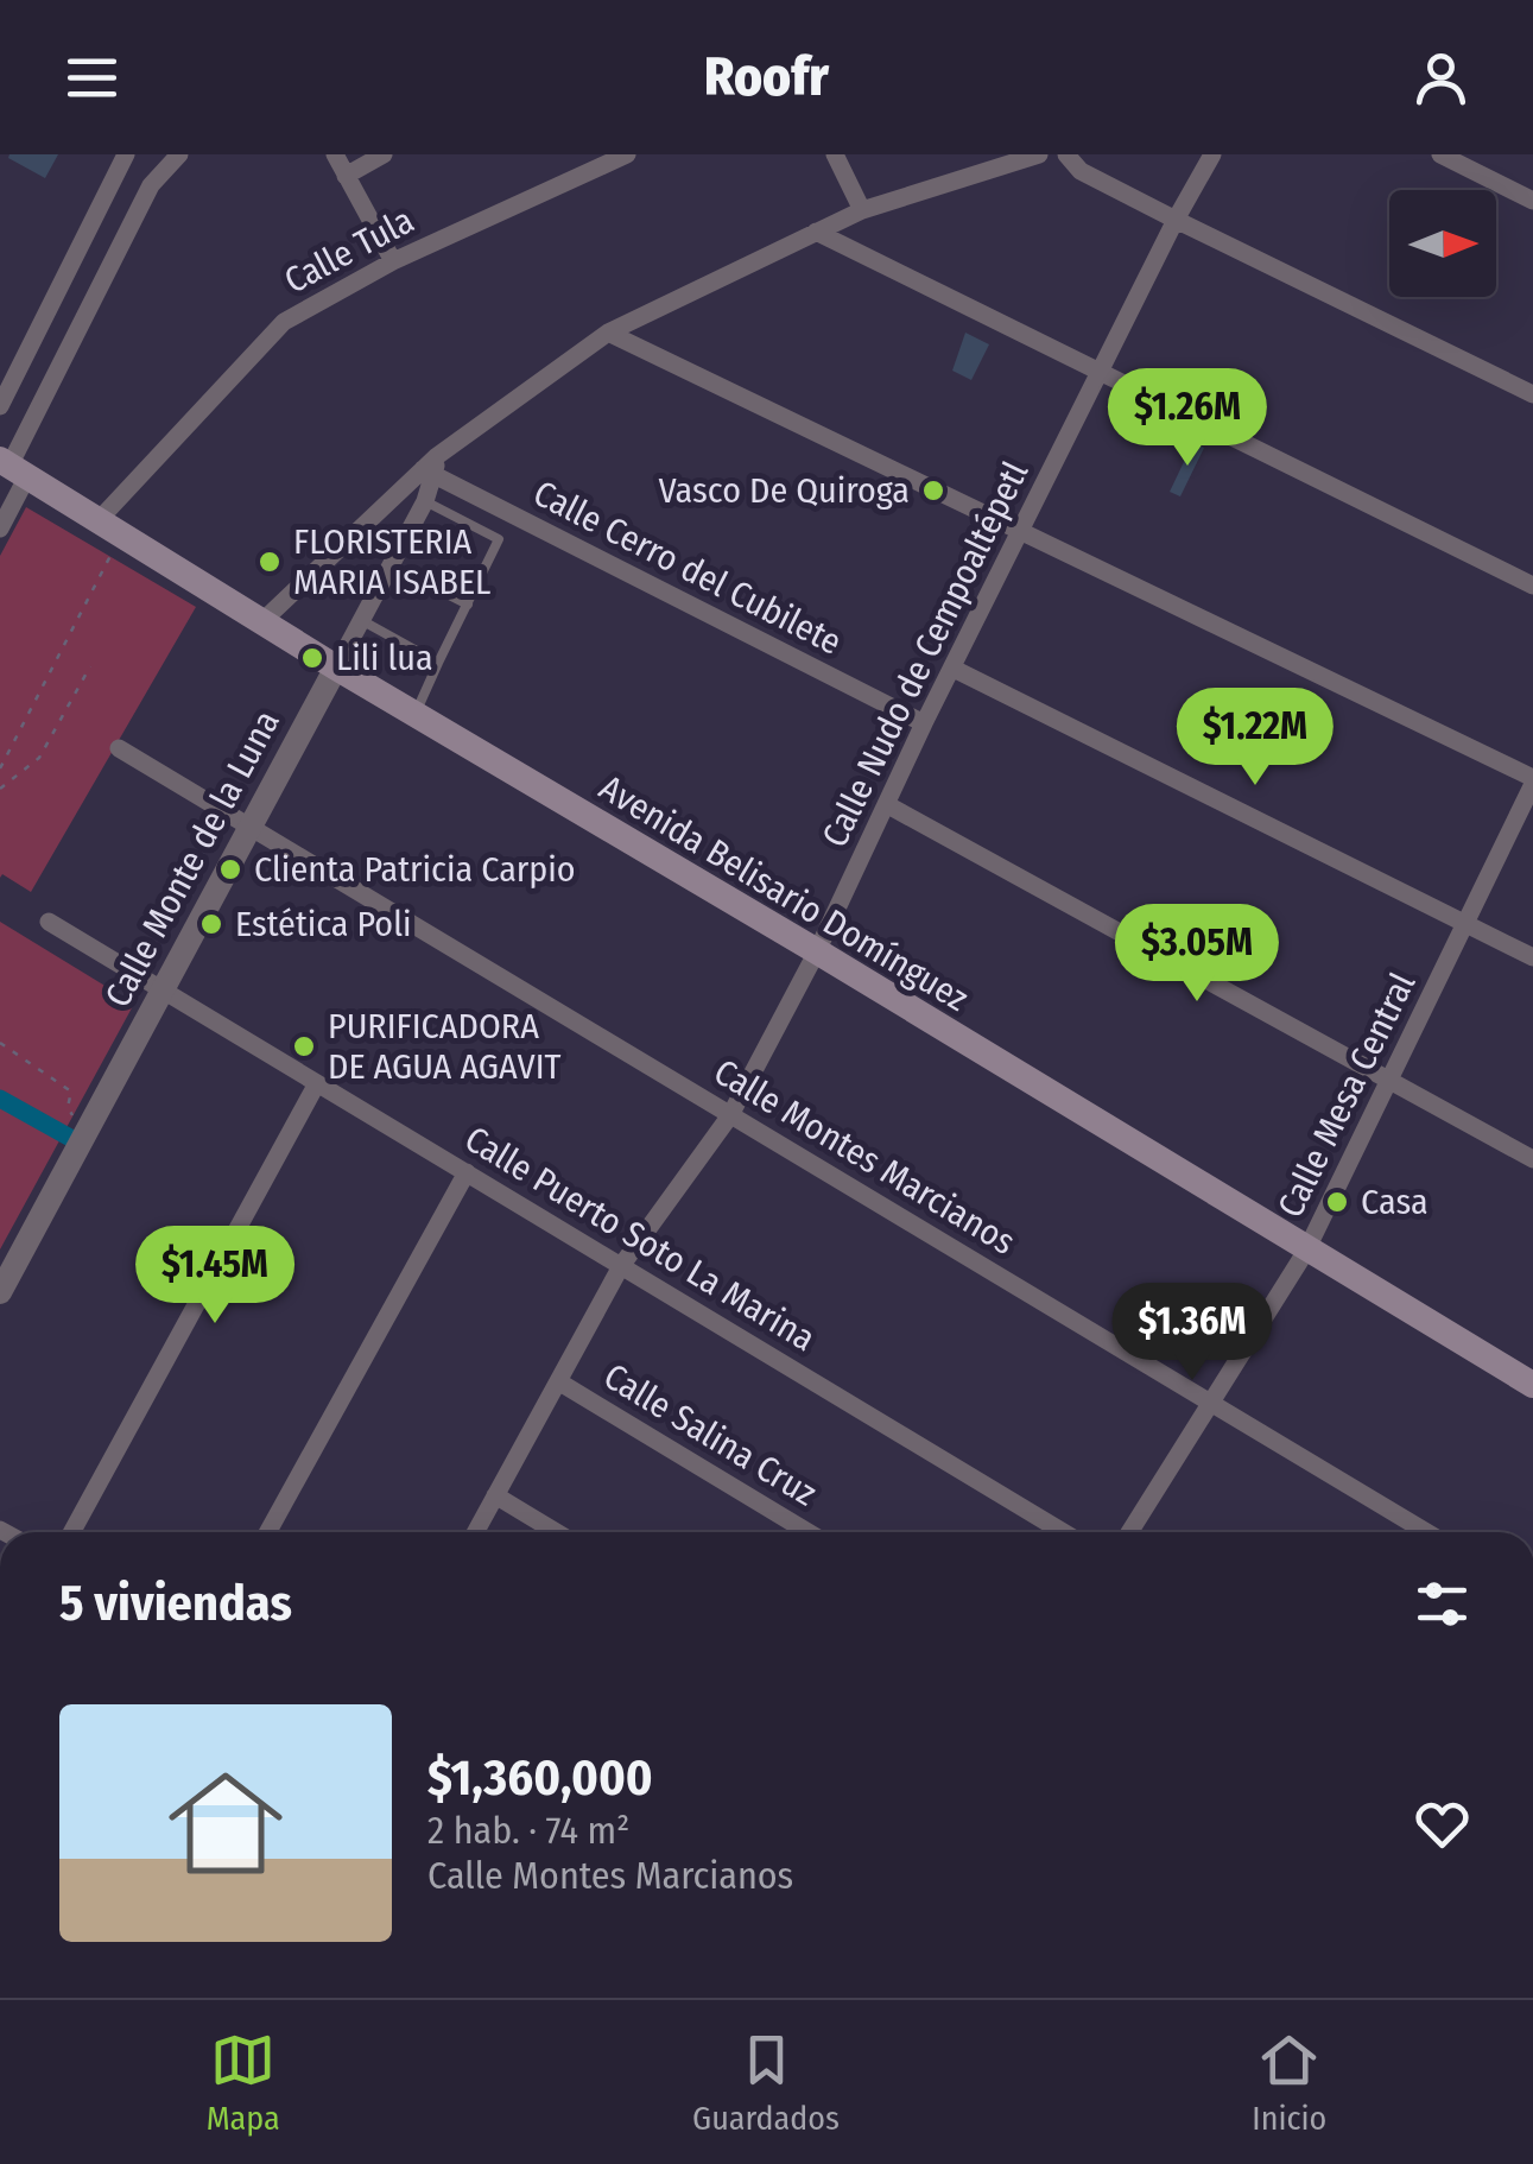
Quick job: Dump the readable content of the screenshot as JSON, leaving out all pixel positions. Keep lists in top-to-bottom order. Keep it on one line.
{"streets":{"main road":["Avenida Belisario Domínguez"],"street":["Calle Tula","Calle Cerro del Cubilete","Calle Nudo de Cempoaltépetl","Calle Monte de la Luna","Calle Mesa Central","Calle Montes Marcianos","Calle Puerto Soto La Marina","Calle Salina Cruz"]},"crossings":[["Calle Tula","Avenida Belisario Domínguez"],["Calle Cerro del Cubilete","Calle Nudo de Cempoaltépetl"],["Calle Cerro del Cubilete","Calle Monte de la Luna"],["Calle Nudo de Cempoaltépetl","Avenida Belisario Domínguez"],["Calle Nudo de Cempoaltépetl","Calle Montes Marcianos"],["Calle Nudo de Cempoaltépetl","Calle Puerto Soto La Marina"],["Calle Nudo de Cempoaltépetl","Calle Salina Cruz"],["Calle Monte de la Luna","Avenida Belisario Domínguez"],["Calle Monte de la Luna","Calle Montes Marcianos"],["Calle Monte de la Luna","Calle Puerto Soto La Marina"],["Avenida Belisario Domínguez","Calle Mesa Central"],["Calle Mesa Central","Calle Montes Marcianos"]],"places":["Vasco De Quiroga","FLORISTERIA MARIA ISABEL","Lili lua","Clienta Patricia Carpio","Estética Poli","PURIFICADORA DE AGUA AGAVIT","Casa"],"north":"right","page":{"header":"Roofr","price":["$1.26M","$1.22M","$3.05M","$1.45M","$1.36M"],"heading":"5 viviendas","list":[{"name":"$1,360,000","note":"2 hab. · 74 m² · Calle Montes Marcianos"}],"tabs":["Mapa","Guardados","Inicio"]}}
